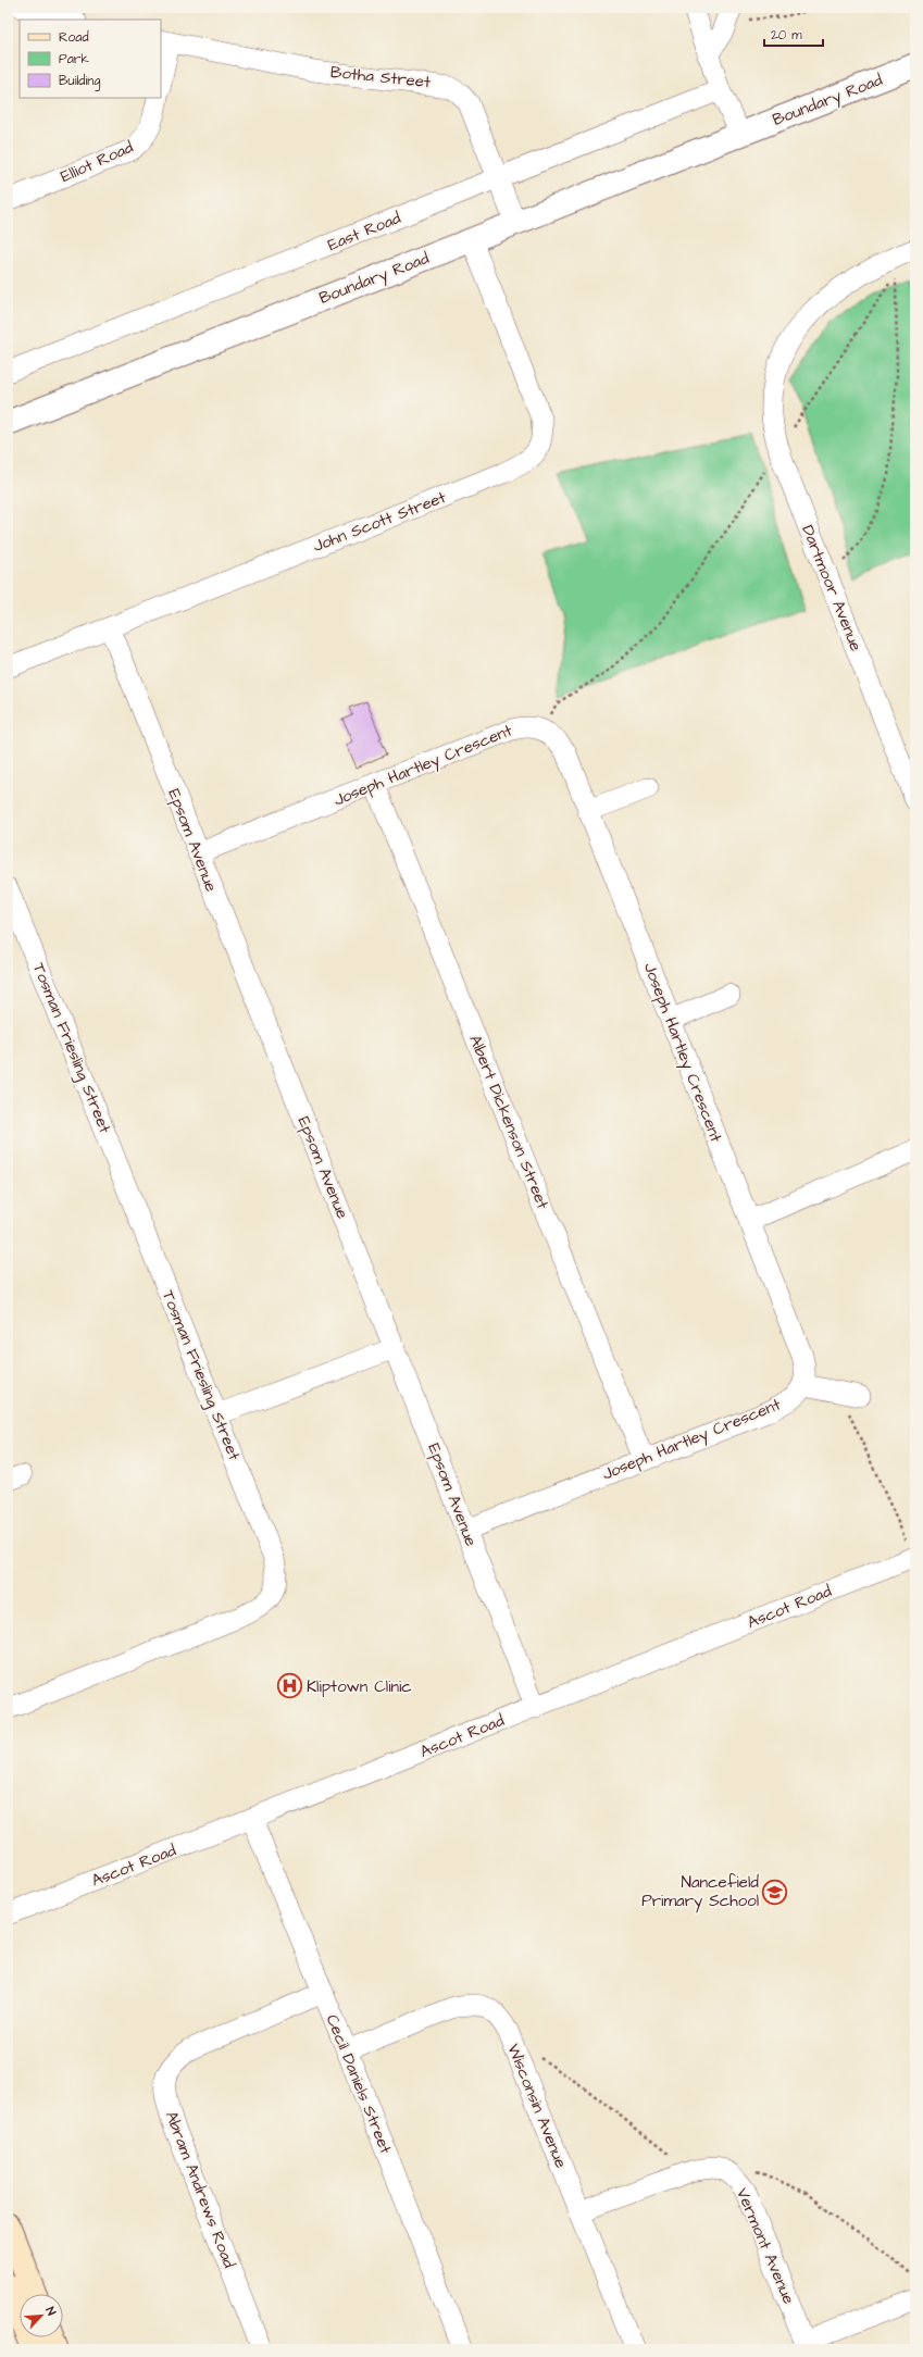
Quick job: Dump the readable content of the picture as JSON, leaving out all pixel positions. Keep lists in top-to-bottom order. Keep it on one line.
{"streets":{"street":["Botha Street","Boundary Road","Elliot Road","East Road","John Scott Street","Dartmoor Avenue","Joseph Hartley Crescent","Epsom Avenue","Tosman Friesling Street","Albert Dickenson Street","Ascot Road","Cecil Daniels Street","Wisconsin Avenue","Abram Andrews Road","Vermont Avenue"]},"crossings":[["Botha Street","Boundary Road"],["Botha Street","East Road"],["Boundary Road","John Scott Street"],["John Scott Street","Epsom Avenue"],["Joseph Hartley Crescent","Epsom Avenue"],["Joseph Hartley Crescent","Albert Dickenson Street"],["Epsom Avenue","Ascot Road"],["Ascot Road","Cecil Daniels Street"],["Cecil Daniels Street","Wisconsin Avenue"],["Cecil Daniels Street","Abram Andrews Road"],["Wisconsin Avenue","Vermont Avenue"]],"places":{"hospital":["Kliptown Clinic"],"school or university":["Nancefield Primary School"]},"legend":["Road","Park","Building"],"scale_bar":"20 m","north":"top right"}
